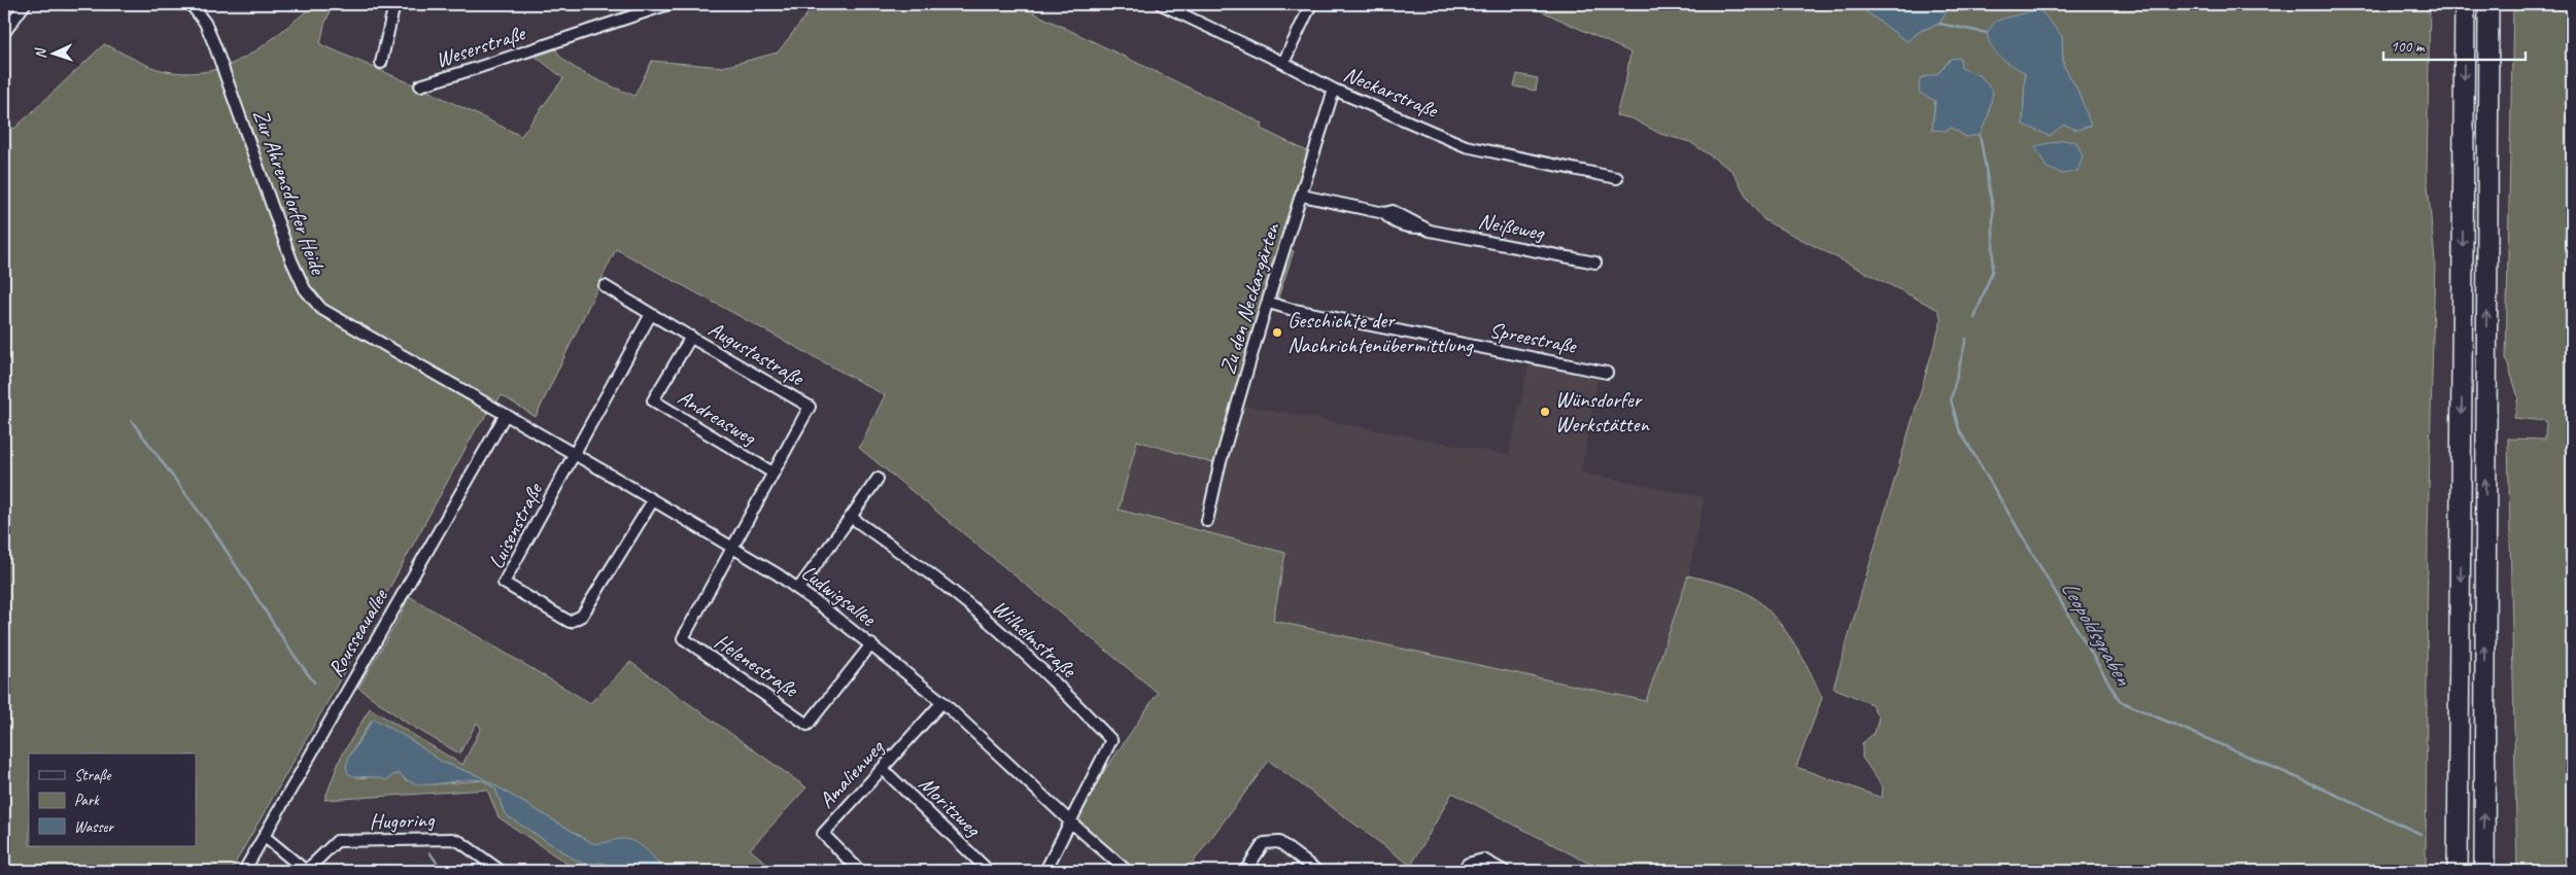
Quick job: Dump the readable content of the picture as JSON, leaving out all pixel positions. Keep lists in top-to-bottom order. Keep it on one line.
{"streets":{"street":["Weserstraße","Neckarstraße","Zur Ahrensdorfer Heide","Neißeweg","Zu den Neckargärten","Spreestraße","Augustastraße","Andreasweg","Luisenstraße","Ludwigsallee","Rousseauallee","Wilhelmstraße","Helenestraße","Amalienweg","Moritzweg","Hugoring"]},"crossings":[["Neckarstraße","Zu den Neckargärten"],["Zur Ahrensdorfer Heide","Ludwigsallee"],["Zur Ahrensdorfer Heide","Rousseauallee"],["Neißeweg","Zu den Neckargärten"],["Zu den Neckargärten","Spreestraße"],["Augustastraße","Andreasweg"],["Augustastraße","Ludwigsallee"],["Augustastraße","Helenestraße"],["Luisenstraße","Ludwigsallee"],["Ludwigsallee","Rousseauallee"],["Ludwigsallee","Wilhelmstraße"],["Ludwigsallee","Helenestraße"],["Ludwigsallee","Amalienweg"],["Rousseauallee","Hugoring"],["Amalienweg","Moritzweg"]],"water":["Leopoldsgraben"],"places":["Geschichte der Nachrichtenübermittlung","Wünsdorfer Werkstätten"],"legend":["Straße","Park","Wasser"],"scale_bar":"100 m","north":"left"}
